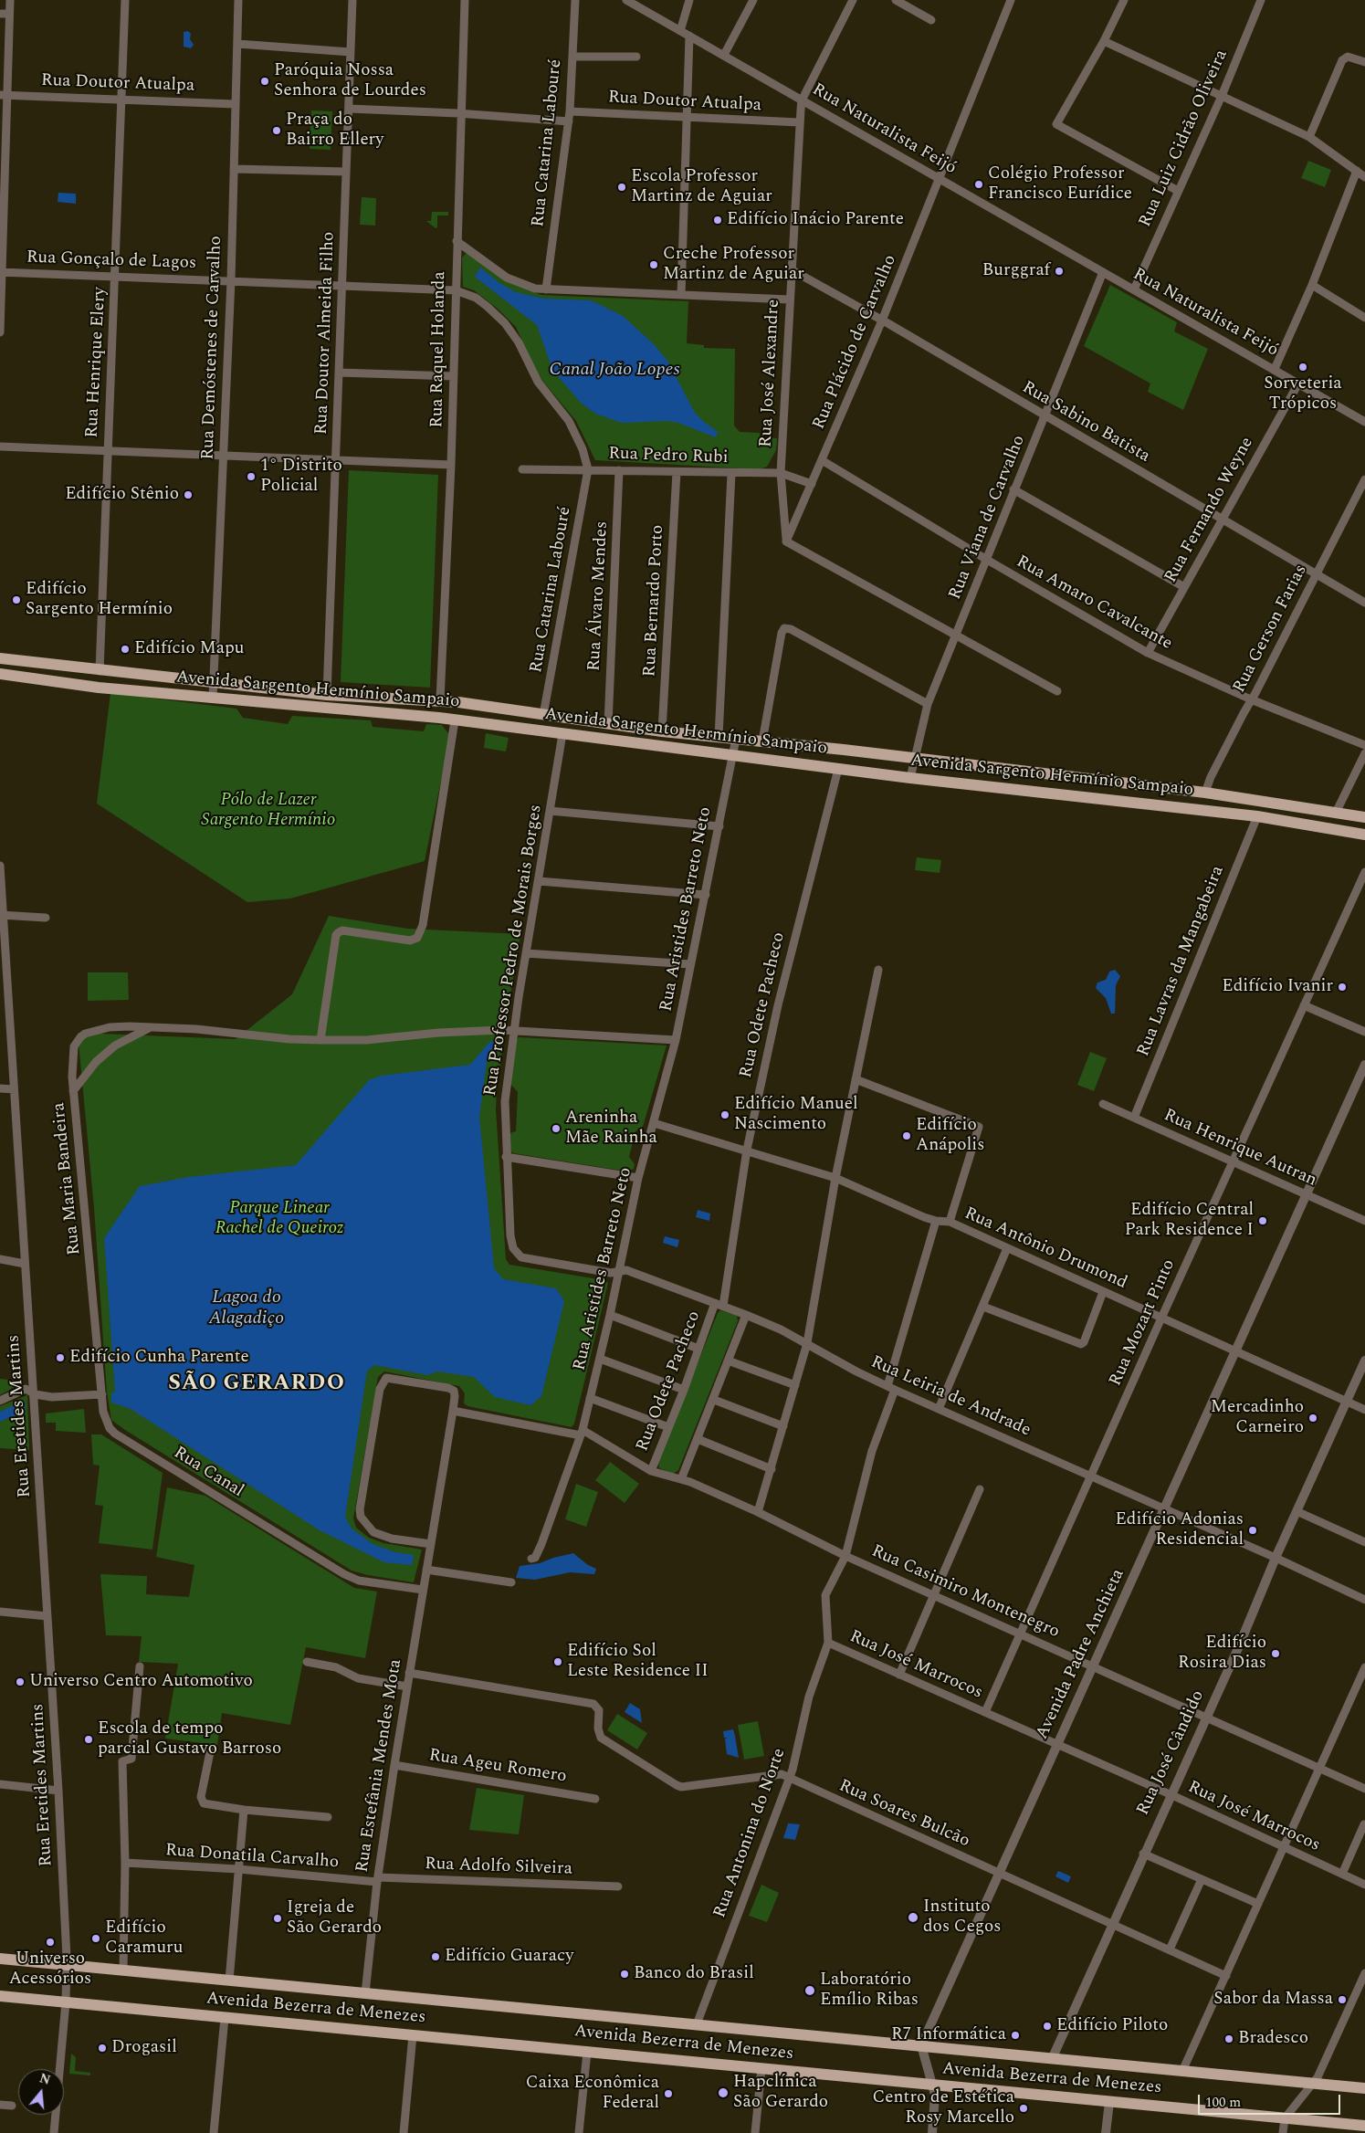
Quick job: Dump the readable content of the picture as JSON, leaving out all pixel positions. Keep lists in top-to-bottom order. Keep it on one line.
{"streets":{"main road":["Avenida Sargento Hermínio Sampaio","Avenida Bezerra de Menezes"],"street":["Rua Doutor Atualpa","Rua Naturalista Feijó","Rua Luiz Cidrão Oliveira","Rua Catarina Labouré","Rua Gonçalo de Lagos","Rua Doutor Almeida Filho","Rua Plácido de Carvalho","Rua Demóstenes de Carvalho","Rua Raquel Holanda","Rua Henrique Elery","Rua José Alexandre","Rua Sabino Batista","Rua Pedro Rubi","Rua Fernando Weyne","Rua Viana de Carvalho","Rua Álvaro Mendes","Rua Bernardo Porto","Rua Amaro Cavalcante","Rua Gerson Farias","Rua Aristides Barreto Neto","Rua Professor Pedro de Morais Borges","Rua Lavras da Mangabeira","Rua Odete Pacheco","Rua Henrique Autran","Rua Maria Bandeira","Rua Antônio Drumond","Rua Mozart Pinto","Rua Leiria de Andrade","Rua Eretides Martins","Rua Canal","Rua Casimiro Montenegro","Avenida Padre Anchieta","Rua José Marrocos","Rua José Cândido","Rua Estefânia Mendes Mota","Rua Ageu Romero","Rua Soares Bulcão","Rua Antonina do Norte","Rua Donatila Carvalho","Rua Adolfo Silveira"]},"crossings":[["Rua Doutor Atualpa","Rua Catarina Labouré"],["Rua Doutor Atualpa","Rua Demóstenes de Carvalho"],["Rua Doutor Atualpa","Rua Henrique Elery"],["Rua Doutor Atualpa","Rua José Alexandre"],["Rua Naturalista Feijó","Rua Luiz Cidrão Oliveira"],["Rua Naturalista Feijó","Rua Plácido de Carvalho"],["Rua Naturalista Feijó","Rua José Alexandre"],["Rua Naturalista Feijó","Rua Fernando Weyne"],["Rua Naturalista Feijó","Rua Viana de Carvalho"],["Rua Catarina Labouré","Rua Gonçalo de Lagos"],["Rua Catarina Labouré","Rua Pedro Rubi"],["Rua Catarina Labouré","Avenida Sargento Hermínio Sampaio"],["Rua Gonçalo de Lagos","Rua Doutor Almeida Filho"],["Rua Gonçalo de Lagos","Rua Demóstenes de Carvalho"],["Rua Gonçalo de Lagos","Rua Raquel Holanda"],["Rua Gonçalo de Lagos","Rua Henrique Elery"],["Rua Gonçalo de Lagos","Rua Pedro Rubi"],["Rua Doutor Almeida Filho","Avenida Sargento Hermínio Sampaio"],["Rua Plácido de Carvalho","Rua José Alexandre"],["Rua Plácido de Carvalho","Rua Sabino Batista"],["Rua Plácido de Carvalho","Rua Pedro Rubi"],["Rua Plácido de Carvalho","Rua Amaro Cavalcante"],["Rua Demóstenes de Carvalho","Avenida Sargento Hermínio Sampaio"],["Rua Raquel Holanda","Avenida Sargento Hermínio Sampaio"],["Rua Henrique Elery","Avenida Sargento Hermínio Sampaio"],["Rua José Alexandre","Rua Sabino Batista"],["Rua José Alexandre","Rua Pedro Rubi"],["Rua Sabino Batista","Rua Fernando Weyne"],["Rua Sabino Batista","Rua Viana de Carvalho"],["Rua Sabino Batista","Rua Gerson Farias"],["Rua Pedro Rubi","Rua Álvaro Mendes"],["Rua Pedro Rubi","Rua Bernardo Porto"],["Rua Fernando Weyne","Rua Amaro Cavalcante"],["Rua Viana de Carvalho","Rua Amaro Cavalcante"],["Rua Viana de Carvalho","Avenida Sargento Hermínio Sampaio"],["Rua Álvaro Mendes","Avenida Sargento Hermínio Sampaio"],["Rua Bernardo Porto","Avenida Sargento Hermínio Sampaio"],["Rua Amaro Cavalcante","Rua Gerson Farias"],["Rua Gerson Farias","Avenida Sargento Hermínio Sampaio"],["Avenida Sargento Hermínio Sampaio","Rua Aristides Barreto Neto"],["Avenida Sargento Hermínio Sampaio","Rua Professor Pedro de Morais Borges"],["Avenida Sargento Hermínio Sampaio","Rua Lavras da Mangabeira"],["Avenida Sargento Hermínio Sampaio","Rua Odete Pacheco"],["Rua Aristides Barreto Neto","Rua Maria Bandeira"],["Rua Aristides Barreto Neto","Rua Antônio Drumond"],["Rua Aristides Barreto Neto","Rua Leiria de Andrade"],["Rua Aristides Barreto Neto","Rua Casimiro Montenegro"],["Rua Professor Pedro de Morais Borges","Rua Maria Bandeira"],["Rua Professor Pedro de Morais Borges","Rua Leiria de Andrade"],["Rua Lavras da Mangabeira","Rua Henrique Autran"],["Rua Odete Pacheco","Rua Antônio Drumond"],["Rua Odete Pacheco","Rua Leiria de Andrade"],["Rua Odete Pacheco","Rua Casimiro Montenegro"],["Rua Henrique Autran","Rua Mozart Pinto"],["Rua Henrique Autran","Avenida Padre Anchieta"],["Rua Maria Bandeira","Rua Canal"],["Rua Antônio Drumond","Rua Mozart Pinto"],["Rua Antônio Drumond","Avenida Padre Anchieta"],["Rua Antônio Drumond","Rua José Cândido"],["Rua Antônio Drumond","Rua Antonina do Norte"],["Rua Mozart Pinto","Rua Leiria de Andrade"],["Rua Mozart Pinto","Rua Casimiro Montenegro"],["Rua Mozart Pinto","Rua José Marrocos"],["Rua Leiria de Andrade","Avenida Padre Anchieta"],["Rua Leiria de Andrade","Rua José Cândido"],["Rua Leiria de Andrade","Rua Antonina do Norte"],["Rua Eretides Martins","Avenida Bezerra de Menezes"],["Rua Canal","Rua Estefânia Mendes Mota"],["Rua Casimiro Montenegro","Avenida Padre Anchieta"],["Rua Casimiro Montenegro","Rua José Cândido"],["Rua Casimiro Montenegro","Rua Antonina do Norte"],["Avenida Padre Anchieta","Rua José Marrocos"],["Avenida Padre Anchieta","Rua Soares Bulcão"],["Avenida Padre Anchieta","Avenida Bezerra de Menezes"],["Rua José Marrocos","Rua José Cândido"],["Rua José Marrocos","Rua Antonina do Norte"],["Rua José Cândido","Rua Soares Bulcão"],["Rua José Cândido","Avenida Bezerra de Menezes"],["Rua Estefânia Mendes Mota","Rua Ageu Romero"],["Rua Estefânia Mendes Mota","Rua Soares Bulcão"],["Rua Estefânia Mendes Mota","Rua Donatila Carvalho"],["Rua Estefânia Mendes Mota","Rua Adolfo Silveira"],["Rua Estefânia Mendes Mota","Avenida Bezerra de Menezes"],["Rua Soares Bulcão","Rua Antonina do Norte"],["Rua Antonina do Norte","Avenida Bezerra de Menezes"],["Rua Donatila Carvalho","Rua Adolfo Silveira"]],"districts":["SÃO GERARDO"],"water":["Canal João Lopes","Lagoa do Alagadiço"],"parks":["Pólo de Lazer Sargento Hermínio","Parque Linear Rachel de Queiroz"],"places":["Paróquia Nossa Senhora de Lourdes","Praça do Bairro Ellery","Colégio Professor Francisco Eurídice","Escola Professor Martinz de Aguiar","Edifício Inácio Parente","Creche Professor Martinz de Aguiar","Burggraf","Sorveteria Trópicos","1° Distrito Policial","Edifício Stênio","Edifício Sargento Hermínio","Edifício Mapu","Edifício Ivanir","Edifício Manuel Nascimento","Areninha Mãe Rainha","Edifício Anápolis","Edifício Central Park Residence I","Edifício Cunha Parente","Mercadinho Carneiro","Edifício Adonias Residencial","Edifício Rosira Dias","Edifício Sol Leste Residence II","Universo Centro Automotivo","Escola de tempo parcial Gustavo Barroso","Instituto dos Cegos","Igreja de São Gerardo","Edifício Caramuru","Universo Acessórios","Edifício Guaracy","Banco do Brasil","Laboratório Emílio Ribas","Sabor da Massa","Edifício Piloto","R7 Informática","Bradesco","Drogasil","Hapclínica São Gerardo","Caixa Econômica Federal","Centro de Estética Rosy Marcello"],"scale_bar":"100 m","north":"top"}
